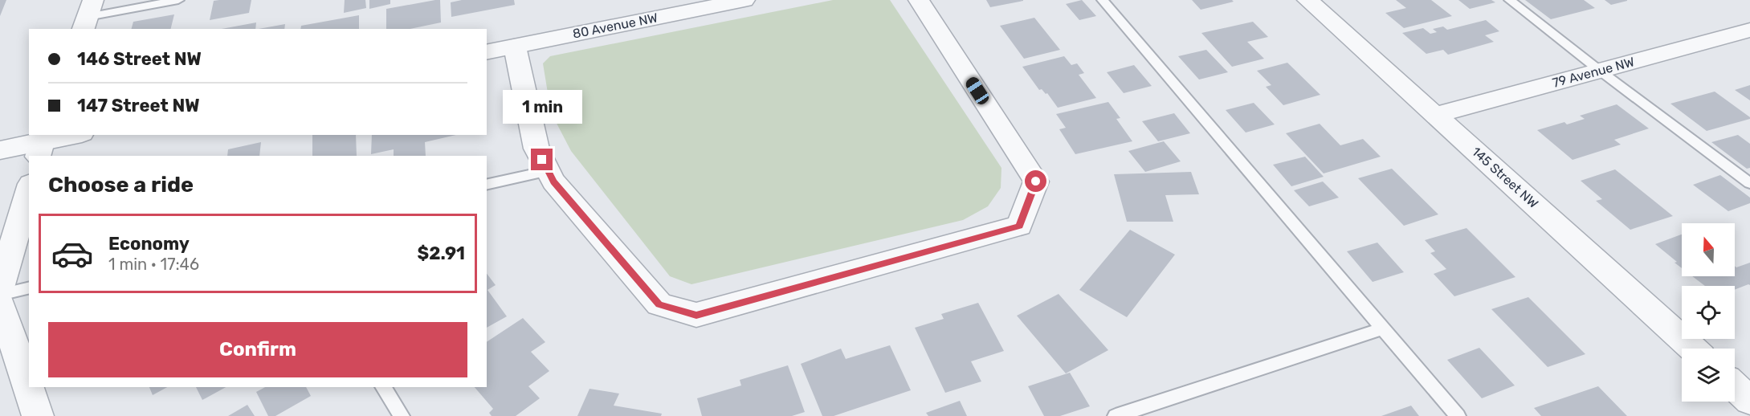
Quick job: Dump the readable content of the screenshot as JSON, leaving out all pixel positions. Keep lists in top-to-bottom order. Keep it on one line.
{"streets":{"street":["80 Avenue NW","79 Avenue NW","145 Street NW"]},"crossings":[["79 Avenue NW","145 Street NW"]],"north":"top","page":{"banner":["146 Street NW","147 Street NW"],"bubble":"1 min","heading":"Choose a ride","list":[{"name":"Economy","note":"1 min · 17:46","value":"$2.91"}],"buttons":"Confirm"}}
